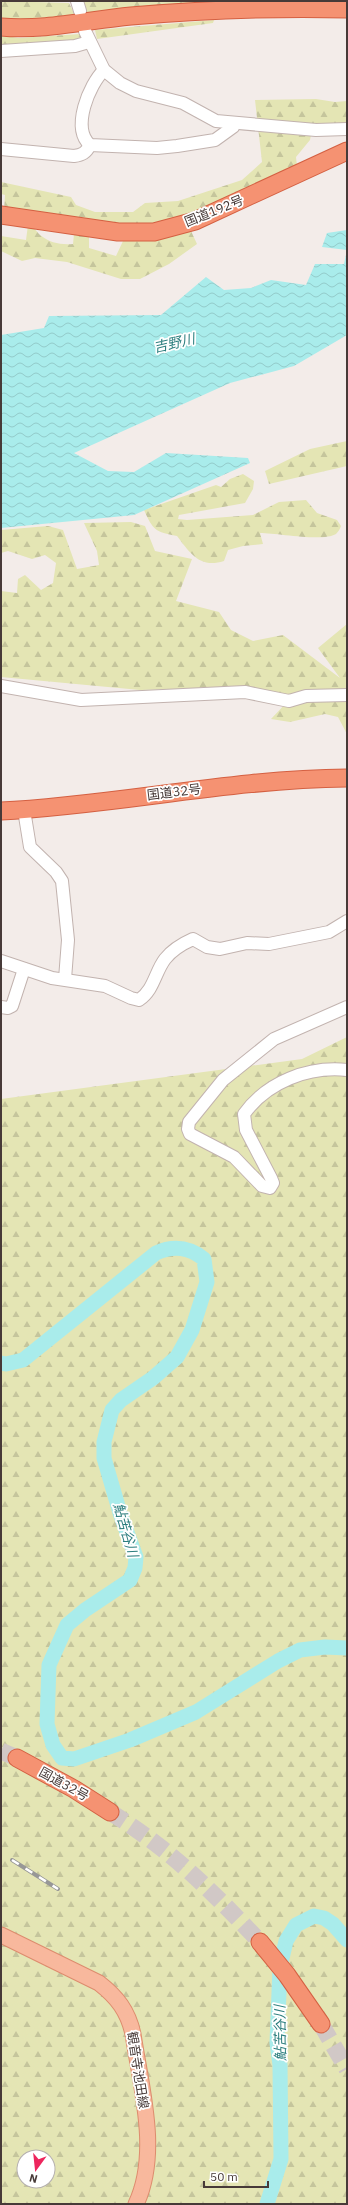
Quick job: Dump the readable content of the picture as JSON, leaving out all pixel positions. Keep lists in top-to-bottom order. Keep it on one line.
{"streets":{"highway":["国道192号","国道32号"],"main road":["観音寺池田線"]},"water":["吉野川","鮎苦谷川"],"scale_bar":"50 m","north":"bottom"}
